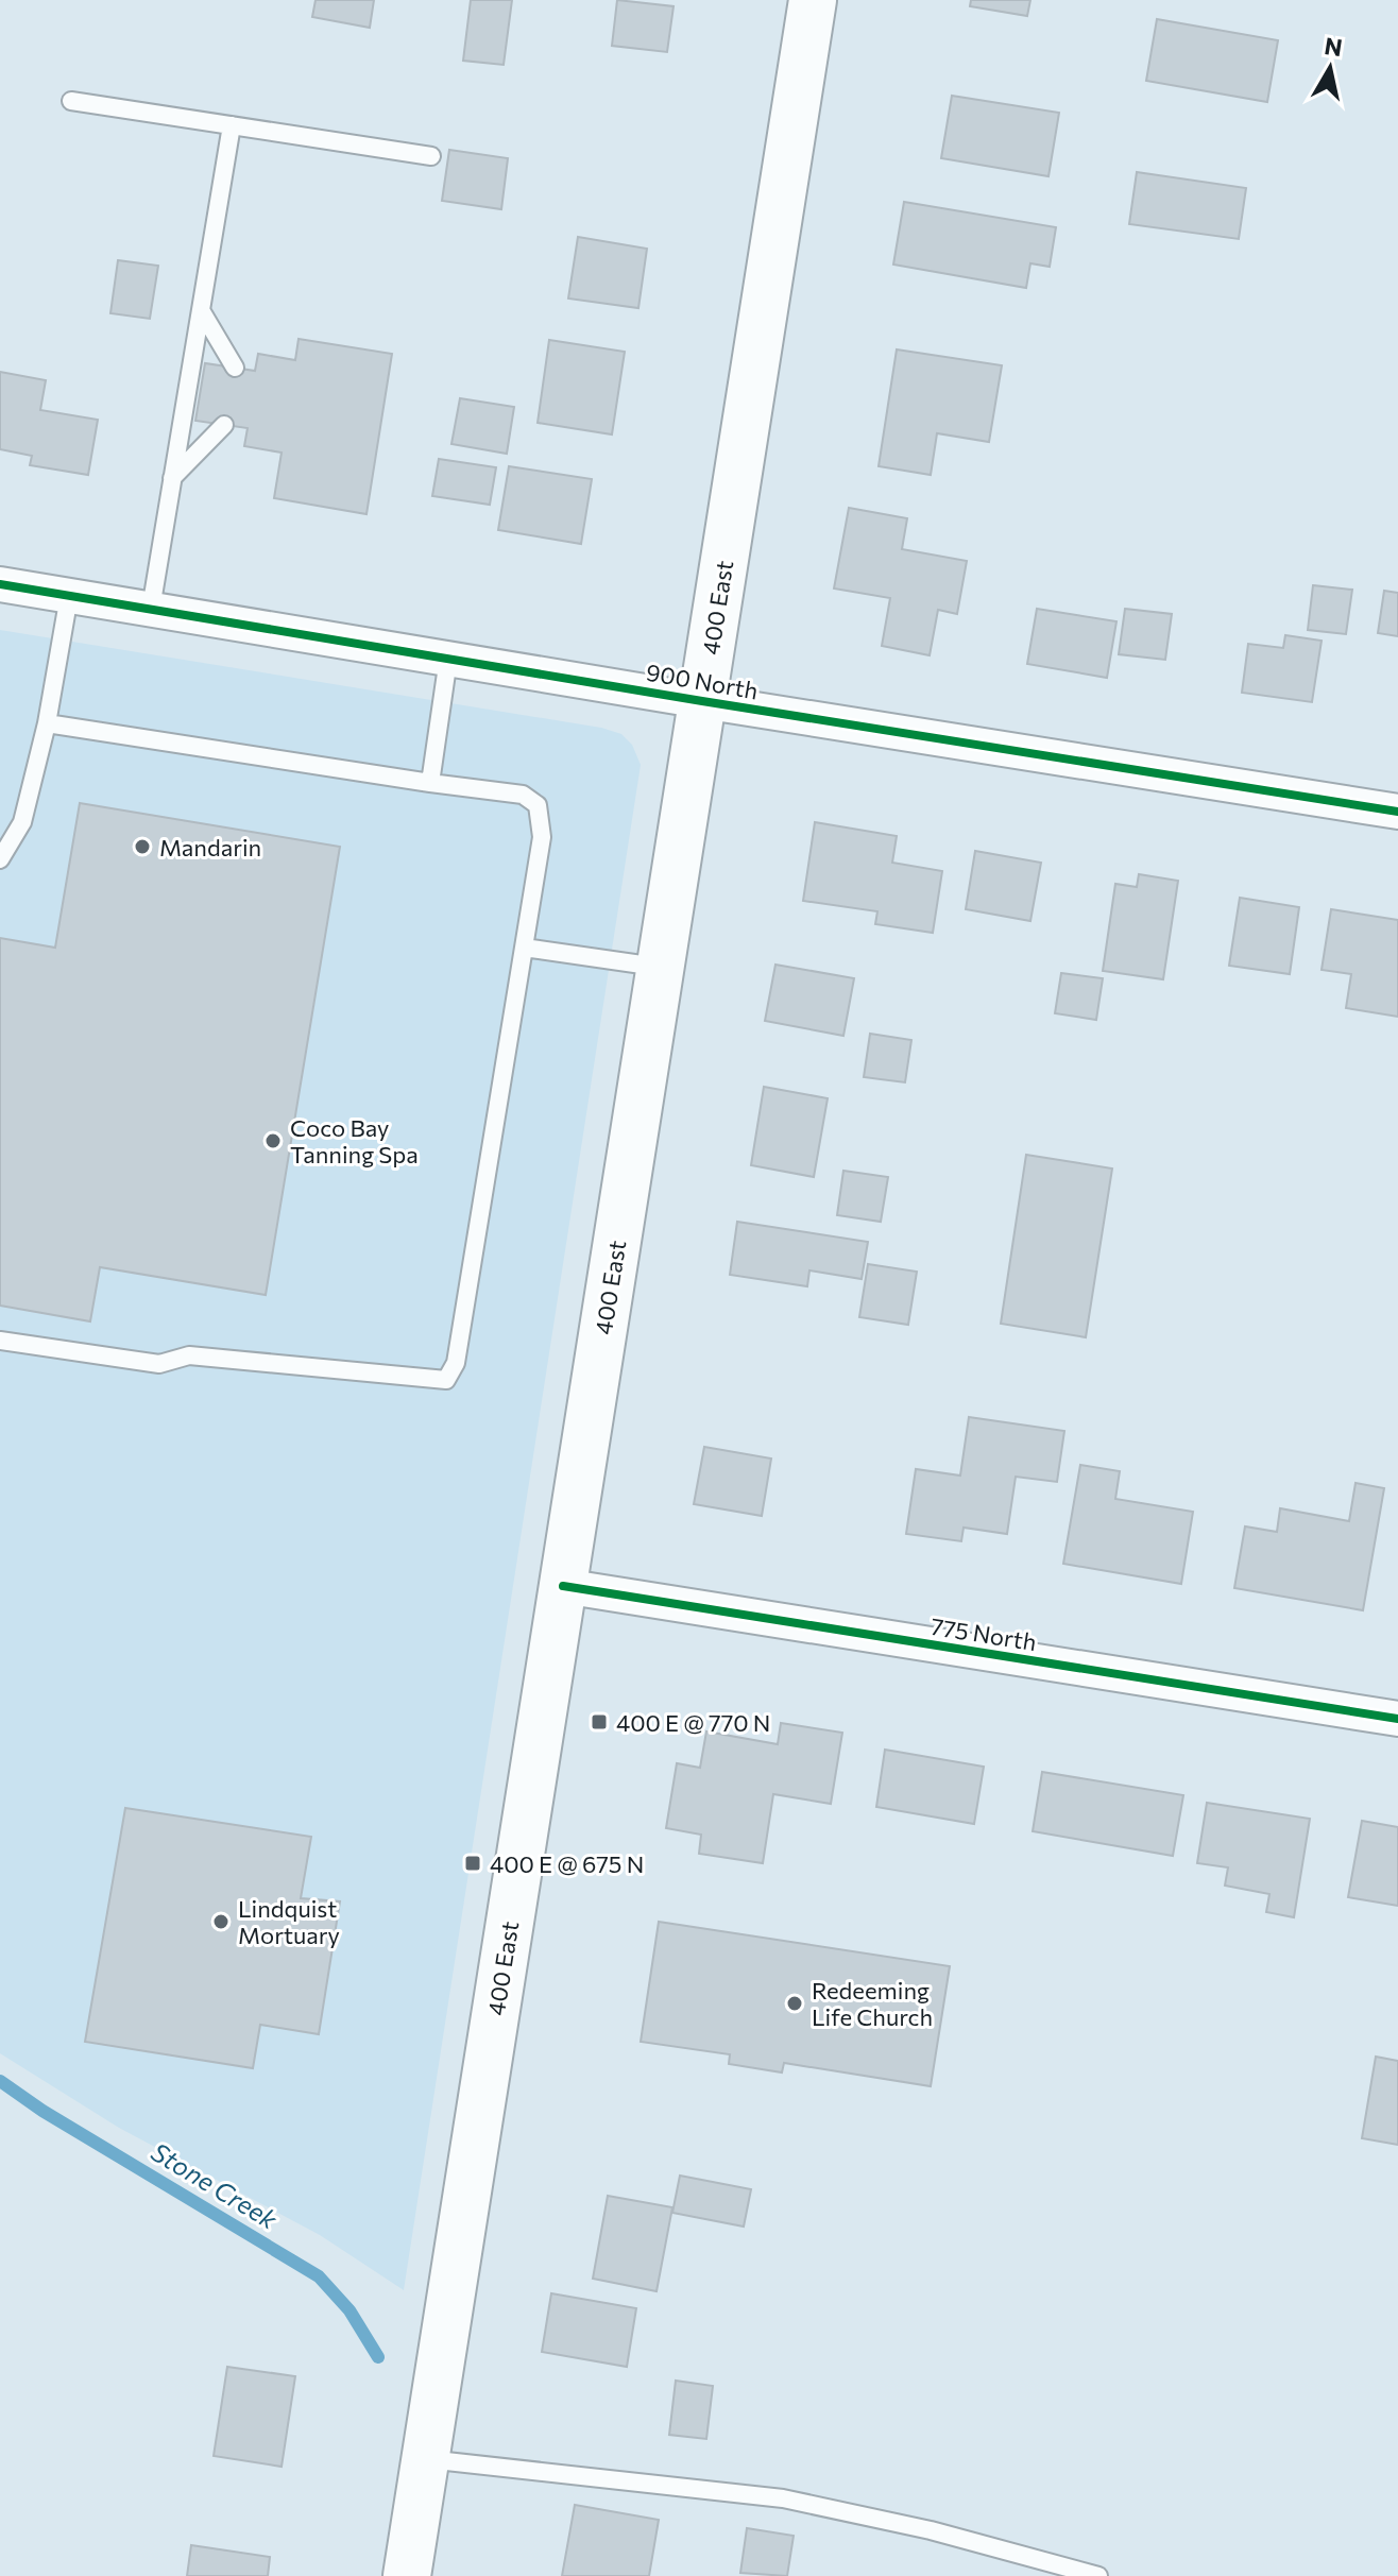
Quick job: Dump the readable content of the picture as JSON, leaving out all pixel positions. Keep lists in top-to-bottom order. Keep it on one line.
{"streets":{"main road":["400 East"],"street":["900 North","775 North"]},"crossings":[["400 East","900 North"],["400 East","775 North"]],"water":["Stone Creek"],"places":{"other":["Mandarin","Coco Bay Tanning Spa","Lindquist Mortuary","Redeeming Life Church"],"transit":["400 E @ 770 N","400 E @ 675 N"]},"north":"top"}
